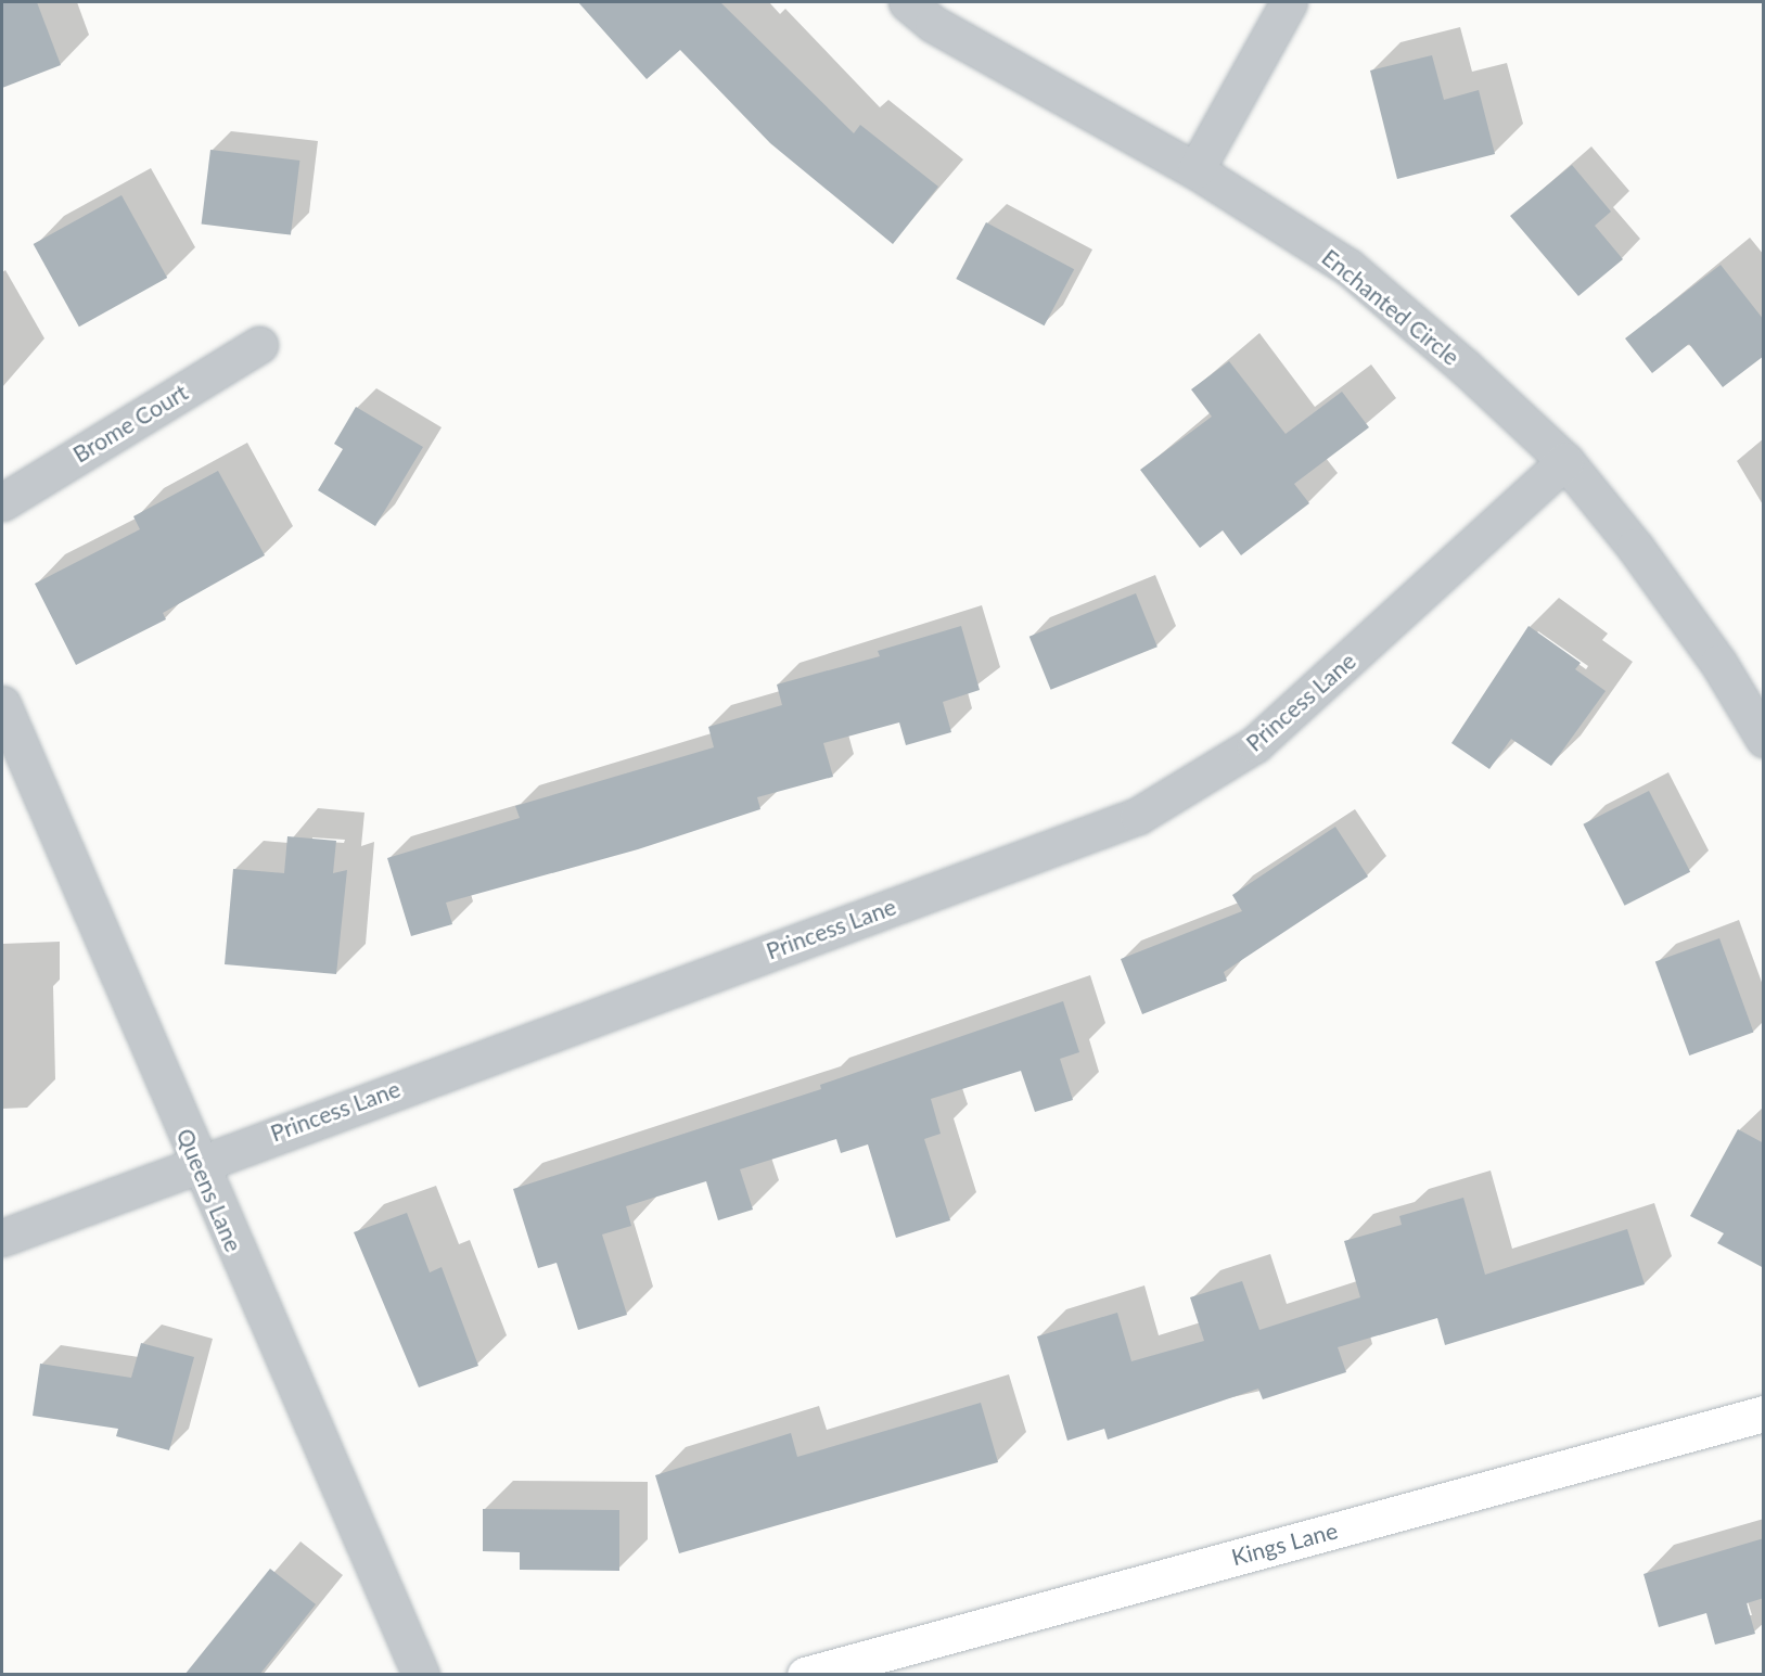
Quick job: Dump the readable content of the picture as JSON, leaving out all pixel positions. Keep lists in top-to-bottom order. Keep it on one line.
{"streets":{"street":["Enchanted Circle","Brome Court","Princess Lane","Queens Lane","Kings Lane"]},"crossings":[["Enchanted Circle","Princess Lane"],["Princess Lane","Queens Lane"]]}
